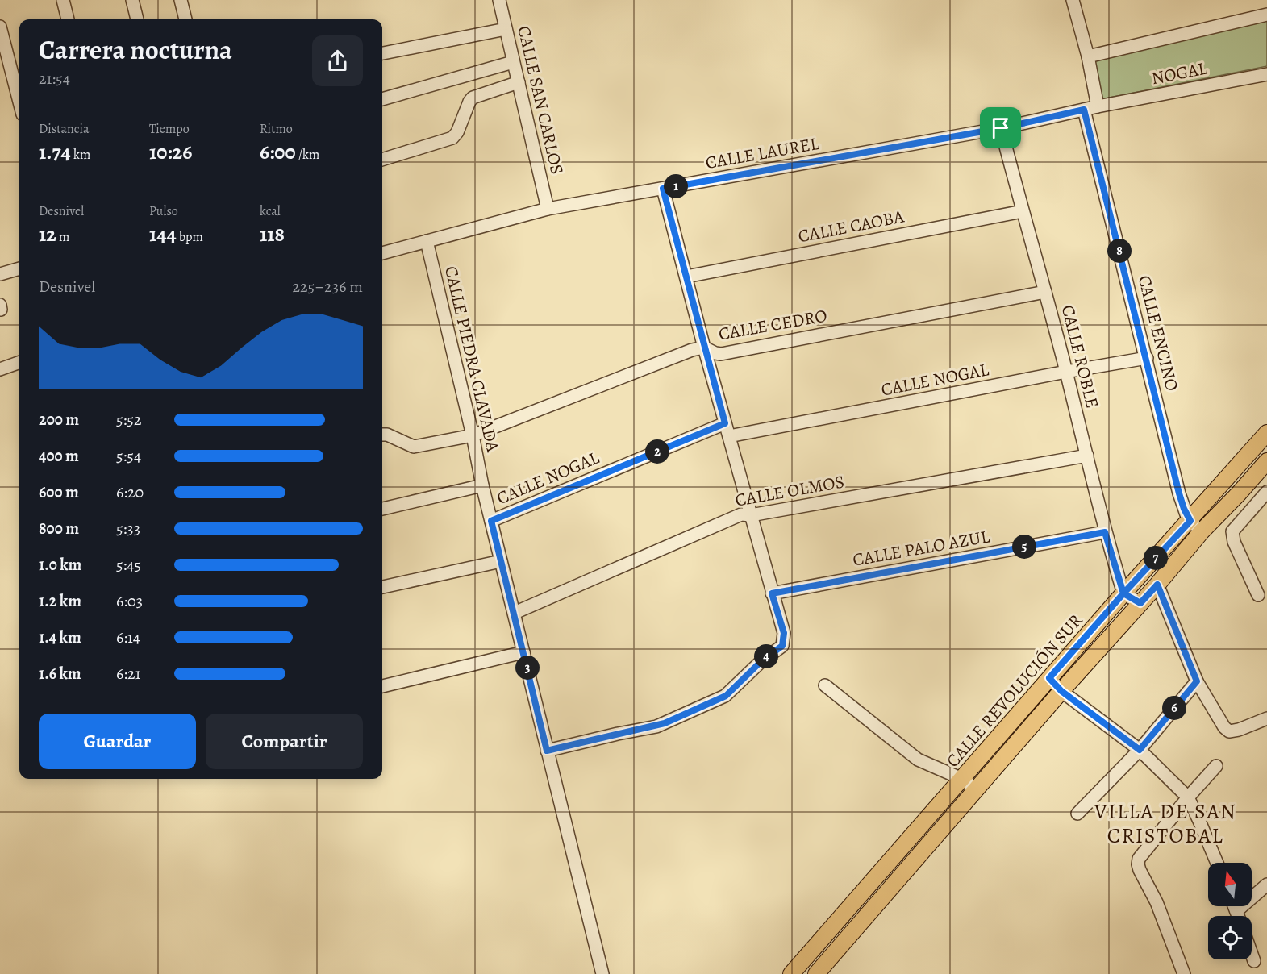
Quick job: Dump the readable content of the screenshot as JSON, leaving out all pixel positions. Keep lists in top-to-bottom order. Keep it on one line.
{"streets":{"main road":["CALLE REVOLUCIÓN SUR"],"street":["NOGAL","CALLE SAN CARLOS","CALLE LAUREL","CALLE CAOBA","CALLE CEDRO","CALLE ENCINO","CALLE ROBLE","CALLE PIEDRA CLAVADA","CALLE NOGAL","CALLE OLMOS","CALLE PALO AZUL"]},"crossings":[["NOGAL","CALLE LAUREL"],["CALLE SAN CARLOS","CALLE LAUREL"],["CALLE LAUREL","CALLE ENCINO"],["CALLE LAUREL","CALLE ROBLE"],["CALLE LAUREL","CALLE PIEDRA CLAVADA"],["CALLE CAOBA","CALLE ROBLE"],["CALLE CEDRO","CALLE ROBLE"],["CALLE CEDRO","CALLE PIEDRA CLAVADA"],["CALLE ENCINO","CALLE NOGAL"],["CALLE ENCINO","CALLE REVOLUCIÓN SUR"],["CALLE ROBLE","CALLE NOGAL"],["CALLE ROBLE","CALLE OLMOS"],["CALLE ROBLE","CALLE PALO AZUL"],["CALLE ROBLE","CALLE REVOLUCIÓN SUR"],["CALLE PIEDRA CLAVADA","CALLE NOGAL"],["CALLE PIEDRA CLAVADA","CALLE OLMOS"]],"districts":["VILLA DE SAN CRISTOBAL"],"north":"top","page":{"heading":["Carrera nocturna","21:54"],"stats":[["Distancia","1.74 km"],["Tiempo","10:26"],["Ritmo","6:00 /km"],["Desnivel","12 m"],["Pulso","144 bpm"],["kcal","118"]],"pins":["1","8","2","5","7","4","3","6"],"chart":["Desnivel","225–236 m"],"list":[{"name":"200 m","note":"5:52"},{"name":"400 m","note":"5:54"},{"name":"600 m","note":"6:20"},{"name":"800 m","note":"5:33"},{"name":"1.0 km","note":"5:45"},{"name":"1.2 km","note":"6:03"},{"name":"1.4 km","note":"6:14"},{"name":"1.6 km","note":"6:21"}],"buttons":["Guardar","Compartir"]}}
